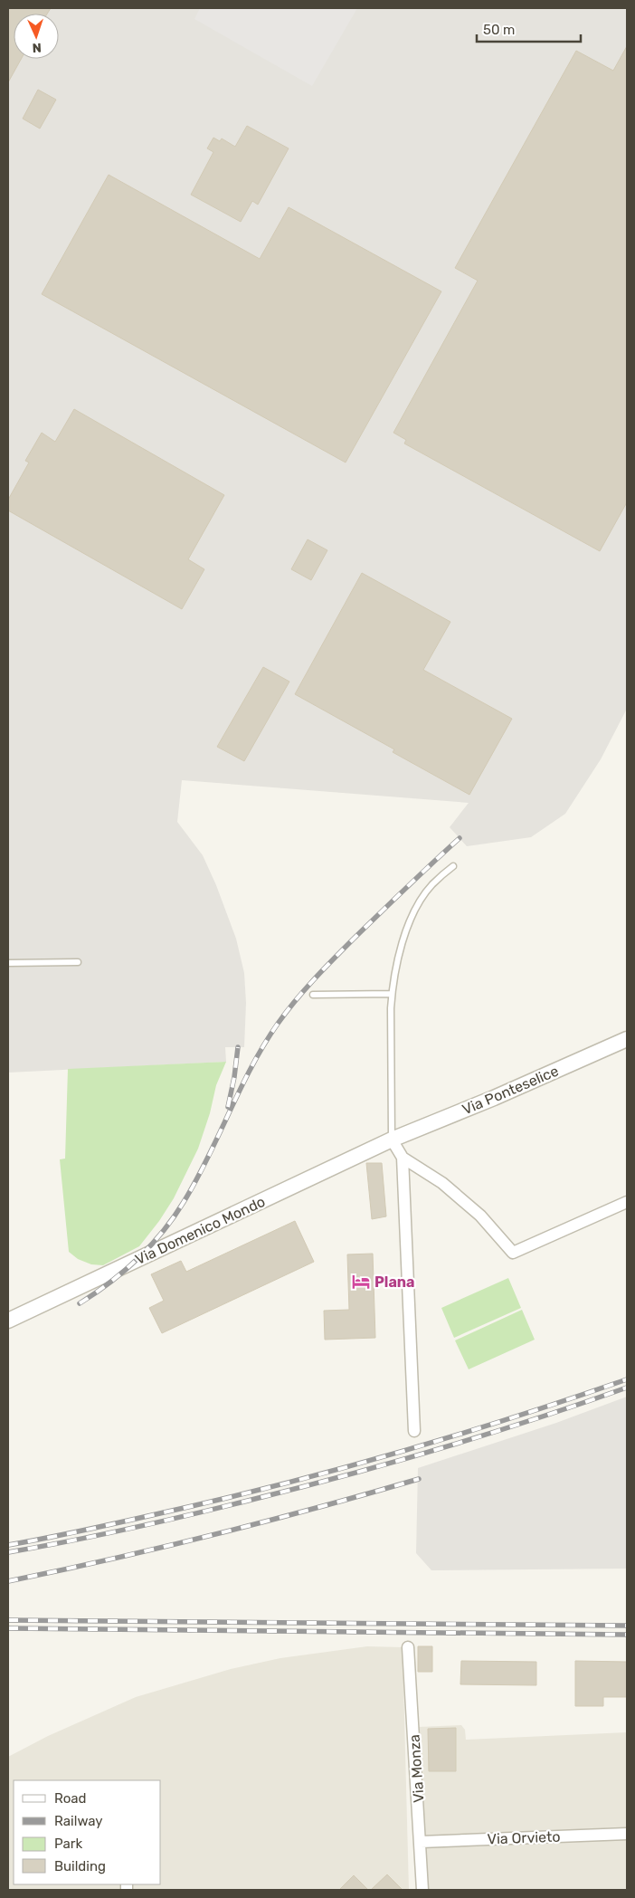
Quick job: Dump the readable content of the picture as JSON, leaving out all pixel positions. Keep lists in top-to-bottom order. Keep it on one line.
{"streets":{"street":["Via Ponteselice","Via Domenico Mondo","Via Monza","Via Orvieto"]},"crossings":[["Via Ponteselice","Via Domenico Mondo"],["Via Monza","Via Orvieto"]],"places":{"hotel":["Plana"]},"legend":["Road","Railway","Park","Building"],"scale_bar":"50 m","north":"bottom"}
